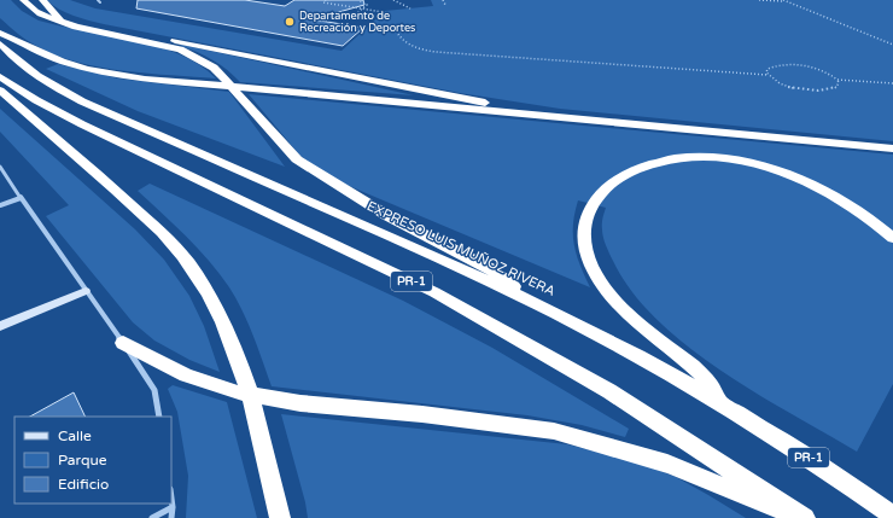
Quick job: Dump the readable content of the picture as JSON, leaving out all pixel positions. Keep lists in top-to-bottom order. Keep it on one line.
{"streets":{"highway":["EXPRESO LUIS MUÑOZ RIVERA","PR-1"]},"places":["Departamento de Recreación y Deportes"],"legend":["Calle","Parque","Edificio"]}
